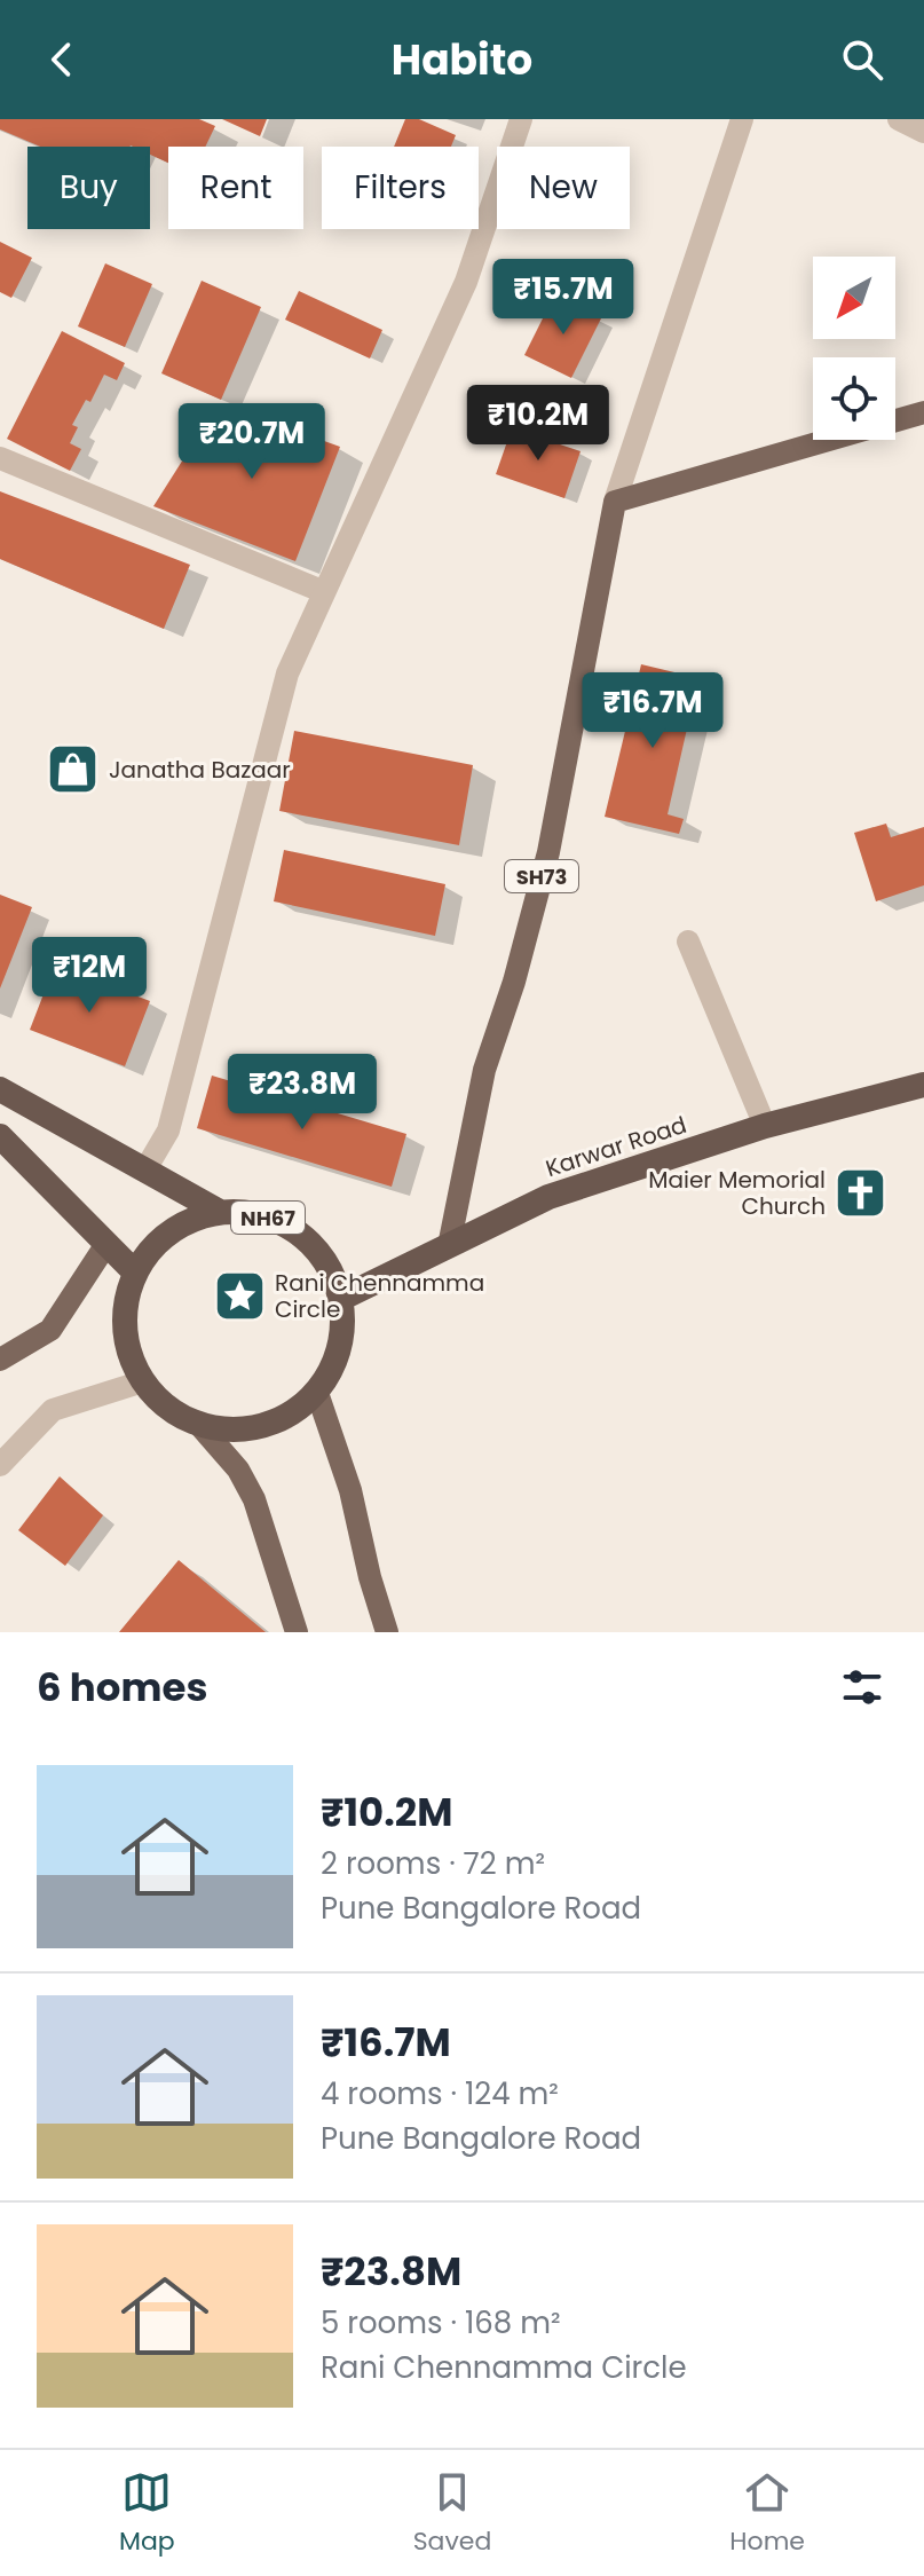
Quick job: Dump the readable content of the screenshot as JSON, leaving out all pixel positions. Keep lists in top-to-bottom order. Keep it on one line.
{"streets":{"highway":["Karwar Road","NH67"],"main road":["SH73"]},"crossings":[["SH73","Karwar Road"],["Karwar Road","NH67"]],"places":{"shop":["Janatha Bazaar"],"church":["Maier Memorial Church"],"place":["Rani Chennamma Circle"]},"north":"bottom left","page":{"header":"Habito","chip":["Buy","Rent","Filters","New"],"price":["₹15.7M","₹10.2M","₹20.7M","₹16.7M","₹12M","₹23.8M"],"heading":"6 homes","list":[{"name":"₹10.2M","note":"2 rooms · 72 m² · Pune Bangalore Road"},{"name":"₹16.7M","note":"4 rooms · 124 m² · Pune Bangalore Road"},{"name":"₹23.8M","note":"5 rooms · 168 m² · Rani Chennamma Circle"}],"tabs":["Map","Saved","Home"]}}
